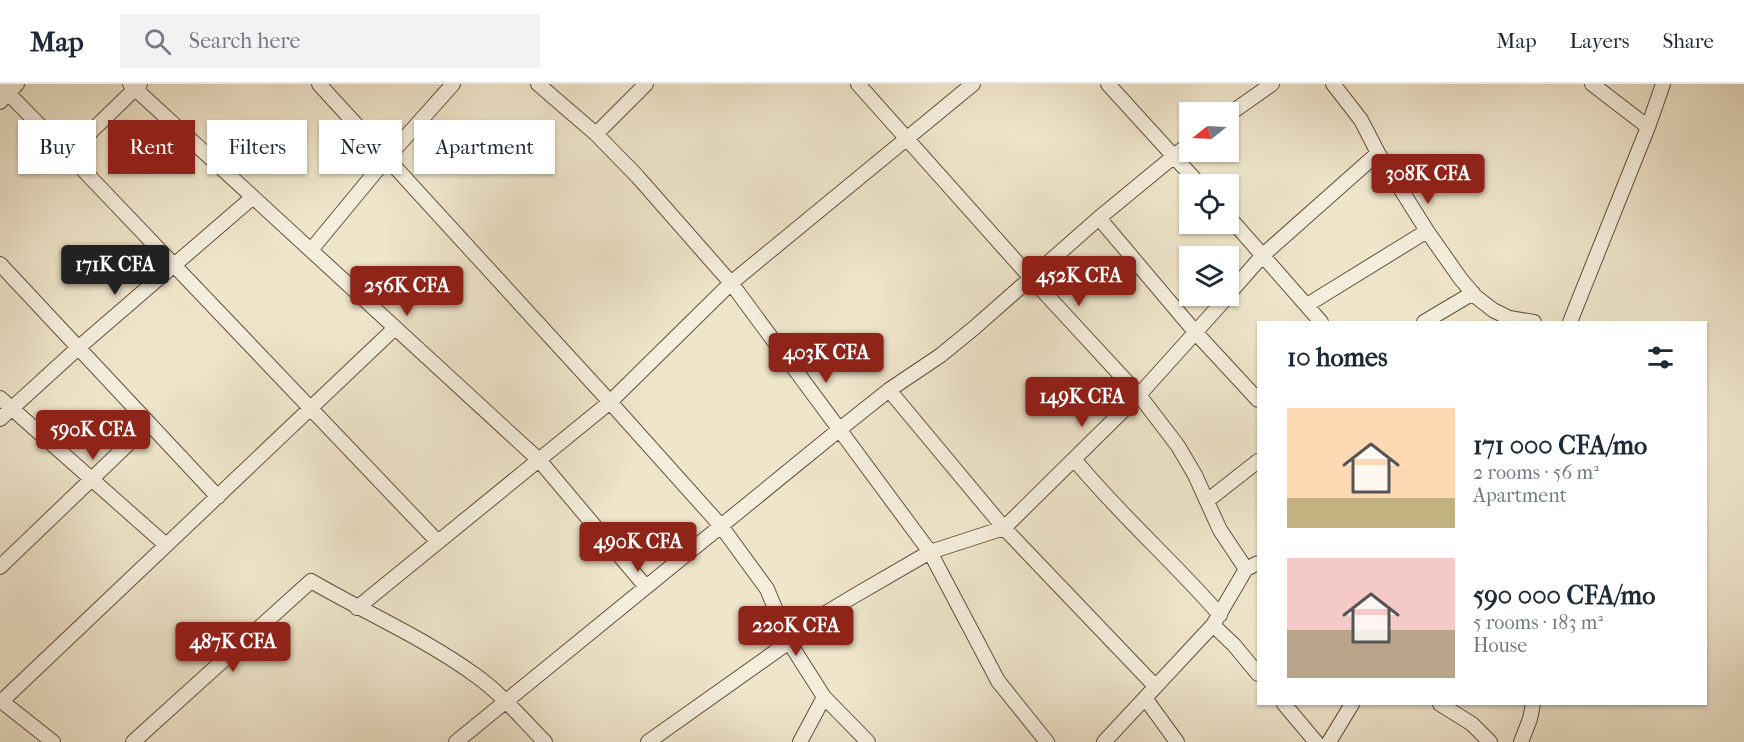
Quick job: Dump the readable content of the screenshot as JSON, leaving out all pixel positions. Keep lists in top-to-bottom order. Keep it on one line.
{"north":"left","page":{"header":"Map","search":"Search here","nav":["Map","Layers","Share"],"chip":["Buy","Rent","Filters","New","Apartment"],"price":["308K CFA","171K CFA","452K CFA","256K CFA","403K CFA","149K CFA","590K CFA","490K CFA","220K CFA","487K CFA"],"heading":"10 homes","list":[{"name":"171 000 CFA/mo","note":"2 rooms · 56 m² · Apartment"},{"name":"590 000 CFA/mo","note":"5 rooms · 183 m² · House"}]}}
